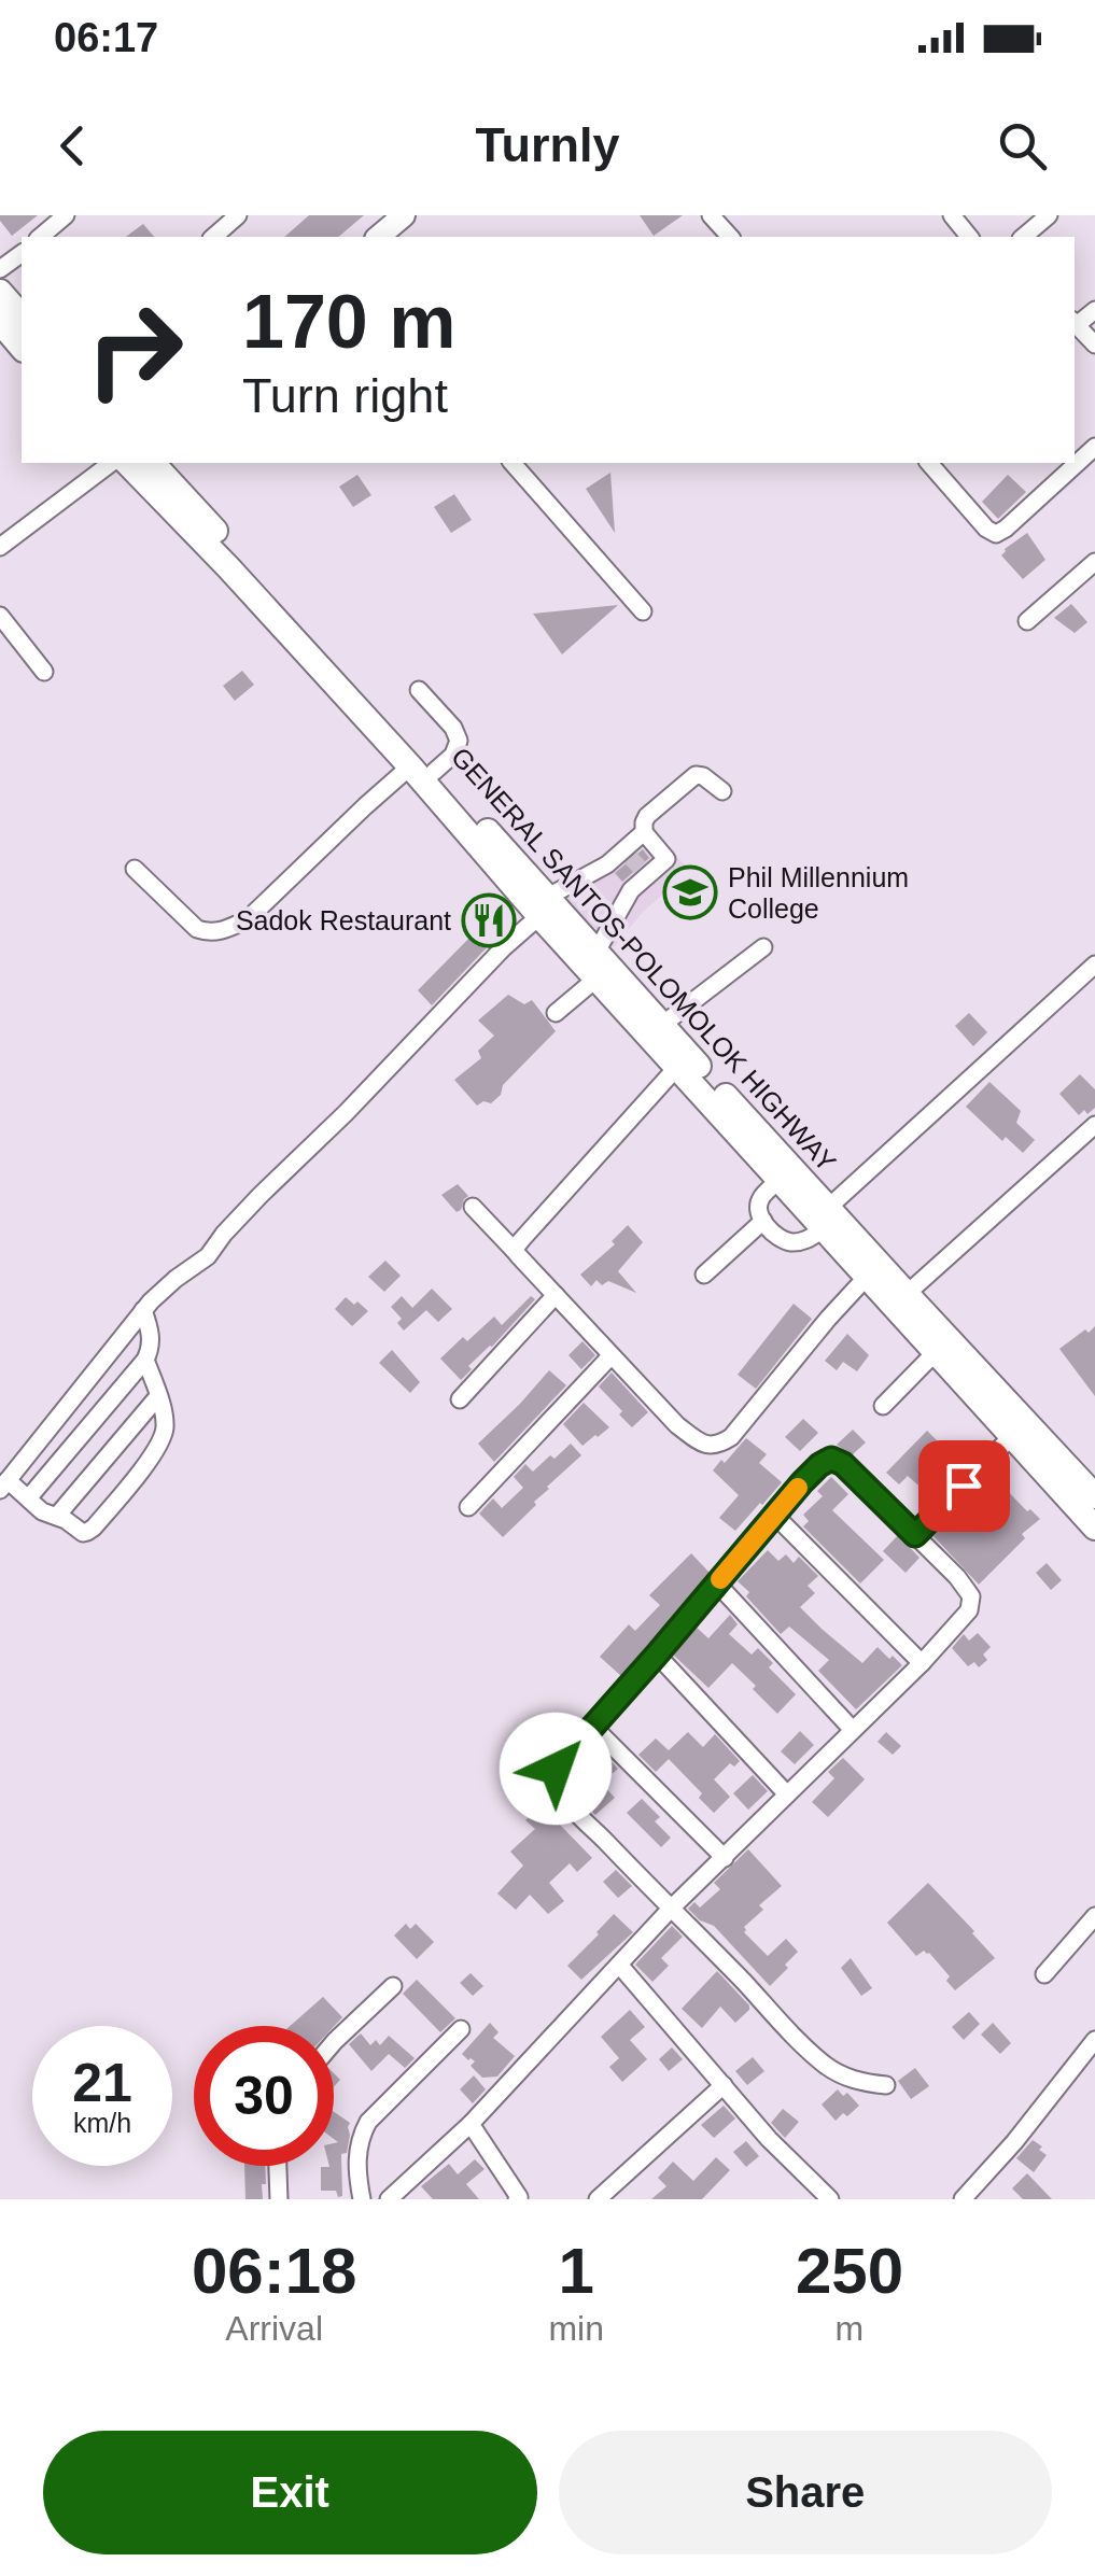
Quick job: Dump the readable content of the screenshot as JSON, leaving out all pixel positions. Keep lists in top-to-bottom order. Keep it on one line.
{"streets":{"highway":["GENERAL SANTOS-POLOMOLOK HIGHWAY"]},"places":{"school or university":["Phil Millennium College"],"restaurant":["Sadok Restaurant"]},"page":{"status":"06:17","header":"Turnly","turn":["170 m","Turn right"],"speed":"21 km/h","limit":"30","eta":["06:18","Arrival","1","min","250","m"],"buttons":["Exit","Share"]}}
